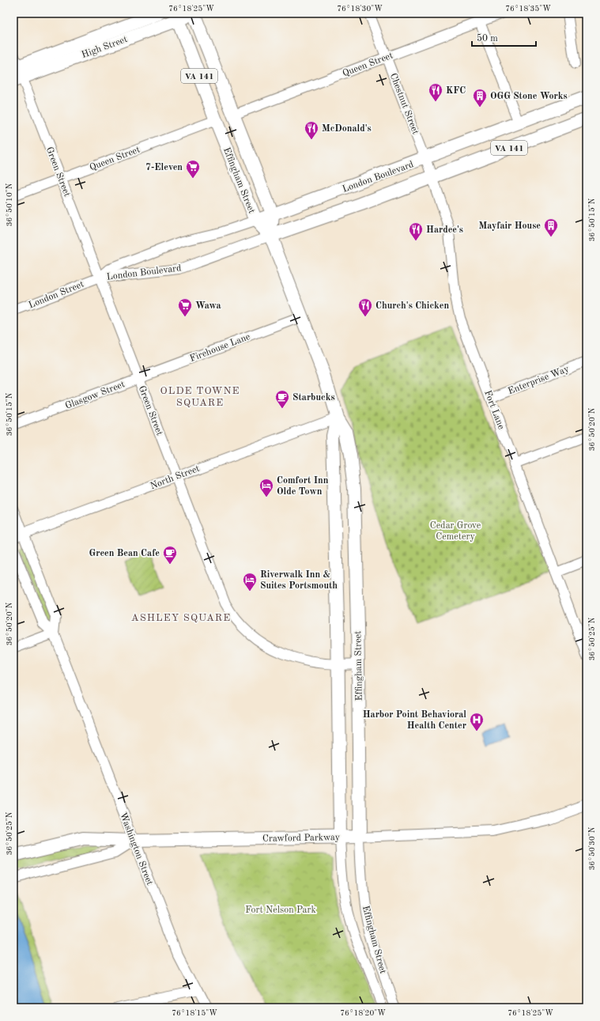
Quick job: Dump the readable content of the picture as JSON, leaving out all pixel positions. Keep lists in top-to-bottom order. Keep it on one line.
{"streets":{"main road":["High Street","VA 141","London Boulevard","Effingham Street","Crawford Parkway"],"street":["Queen Street","Chestnut Street","Green Street","London Street","Firehouse Lane","Enterprise Way","Glasgow Street","Fort Lane","North Street","Washington Street"]},"crossings":[["High Street","Green Street"],["High Street","Effingham Street"],["Queen Street","Chestnut Street"],["Queen Street","Green Street"],["Queen Street","Effingham Street"],["Chestnut Street","London Boulevard"],["Chestnut Street","Fort Lane"],["Green Street","London Boulevard"],["Green Street","Effingham Street"],["Green Street","London Street"],["Green Street","Firehouse Lane"],["Green Street","Glasgow Street"],["Green Street","North Street"],["London Boulevard","Effingham Street"],["London Boulevard","London Street"],["London Boulevard","Fort Lane"],["Effingham Street","Firehouse Lane"],["Effingham Street","North Street"],["Effingham Street","Crawford Parkway"],["Firehouse Lane","Glasgow Street"],["Enterprise Way","Fort Lane"],["North Street","Washington Street"],["Crawford Parkway","Washington Street"]],"districts":["OLDE TOWNE SQUARE","ASHLEY SQUARE"],"parks":["Cedar Grove Cemetery","Fort Nelson Park"],"places":{"restaurant":["KFC","McDonald's","Hardee's","Church's Chicken"],"building":["OGG Stone Works","Mayfair House"],"supermarket":["7-Eleven","Wawa"],"cafe":["Starbucks","Green Bean Cafe"],"hotel":["Comfort Inn Olde Town","Riverwalk Inn & Suites Portsmouth"],"hospital":["Harbor Point Behavioral Health Center"]},"scale_bar":"50 m","coordinates":["76°18'25\"W","76°18'30\"W","76°18'35\"W","36°50'10\"N","36°50'15\"N","36°50'20\"N","36°50'25\"N","36°50'30\"N","76°18'15\"W","76°18'20\"W"]}
